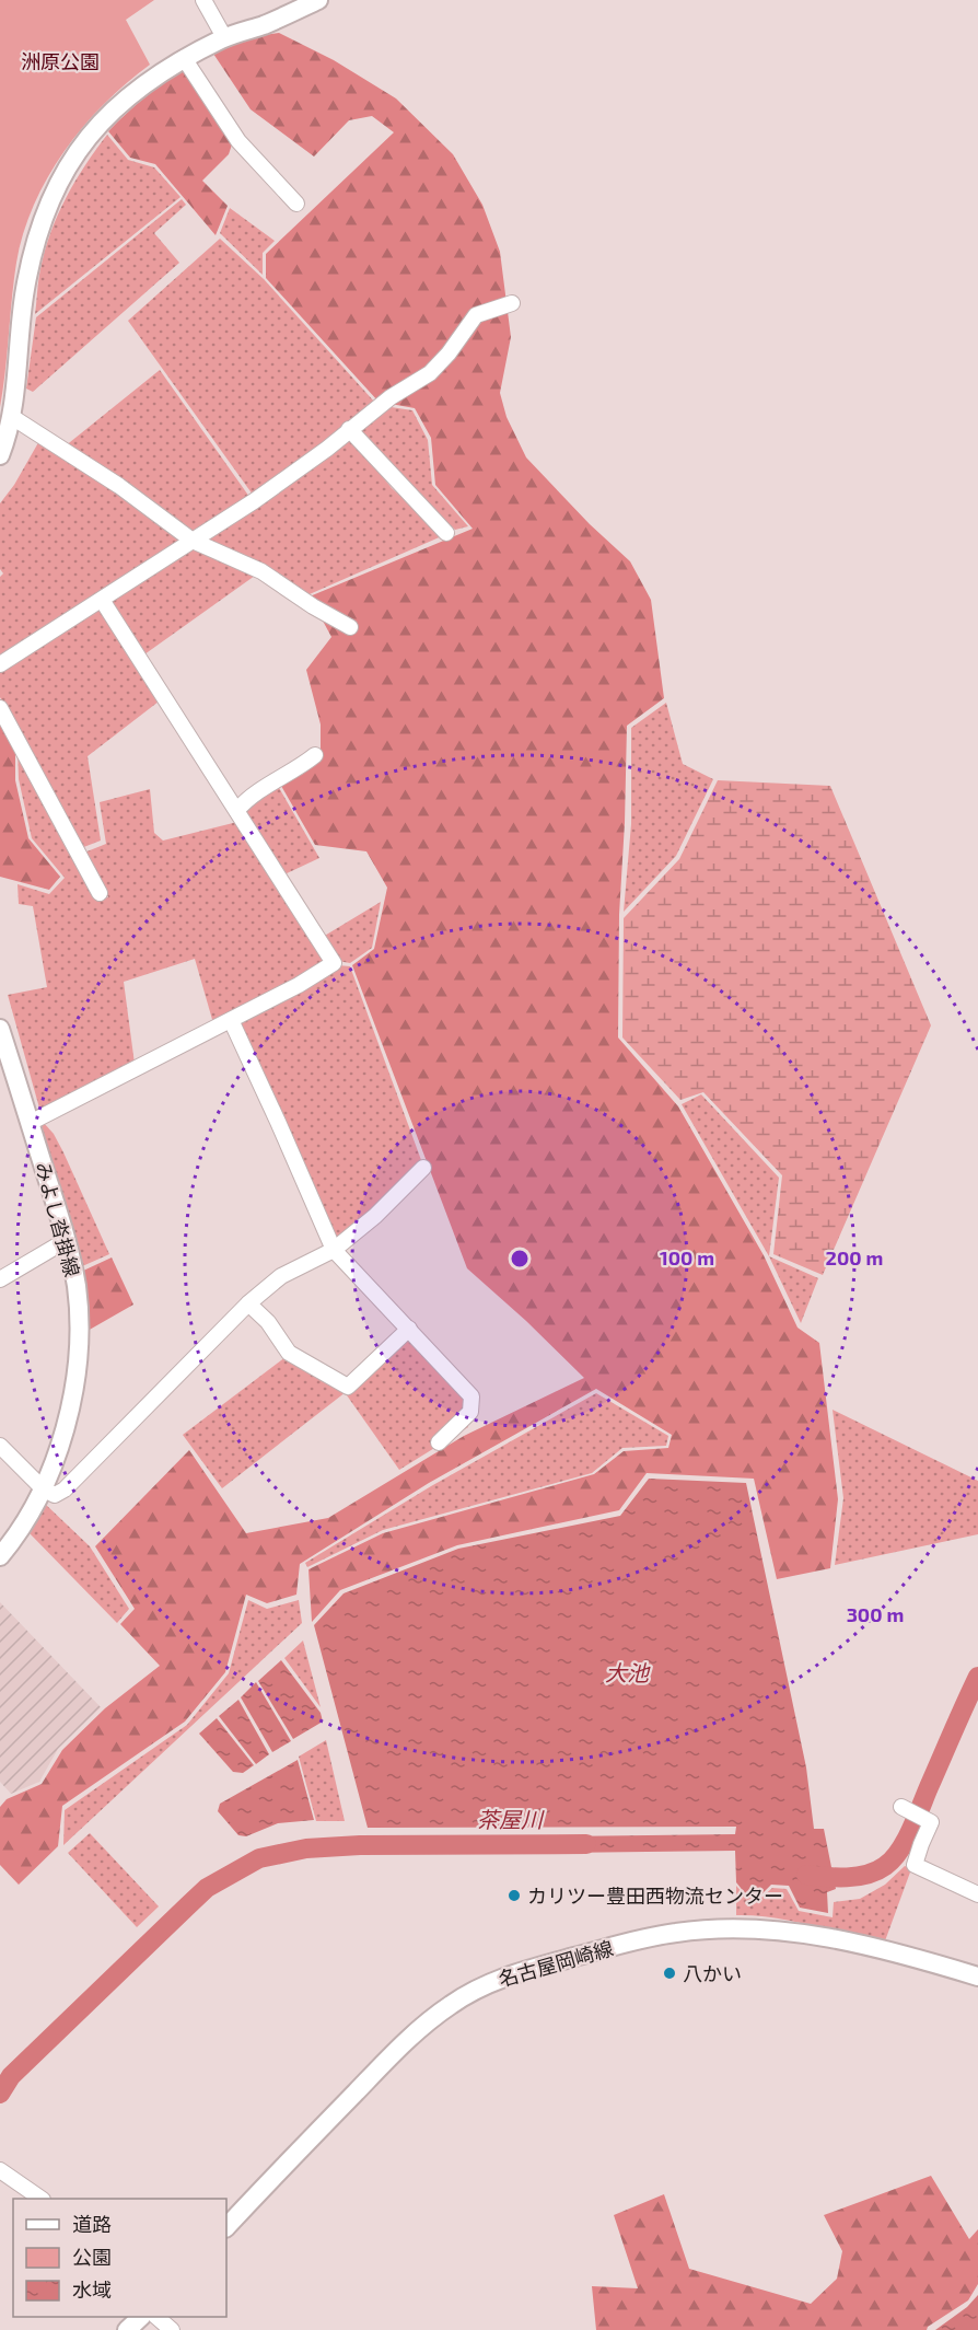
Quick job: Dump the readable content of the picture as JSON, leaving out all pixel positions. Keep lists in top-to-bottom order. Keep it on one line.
{"streets":{"main road":["みよし沓掛線","名古屋岡崎線"]},"water":["大池","茶屋川"],"parks":["洲原公園"],"places":["カリツー豊田西物流センター","八かい"],"legend":["道路","公園","水域"],"rings":["100 m","200 m","300 m"]}
